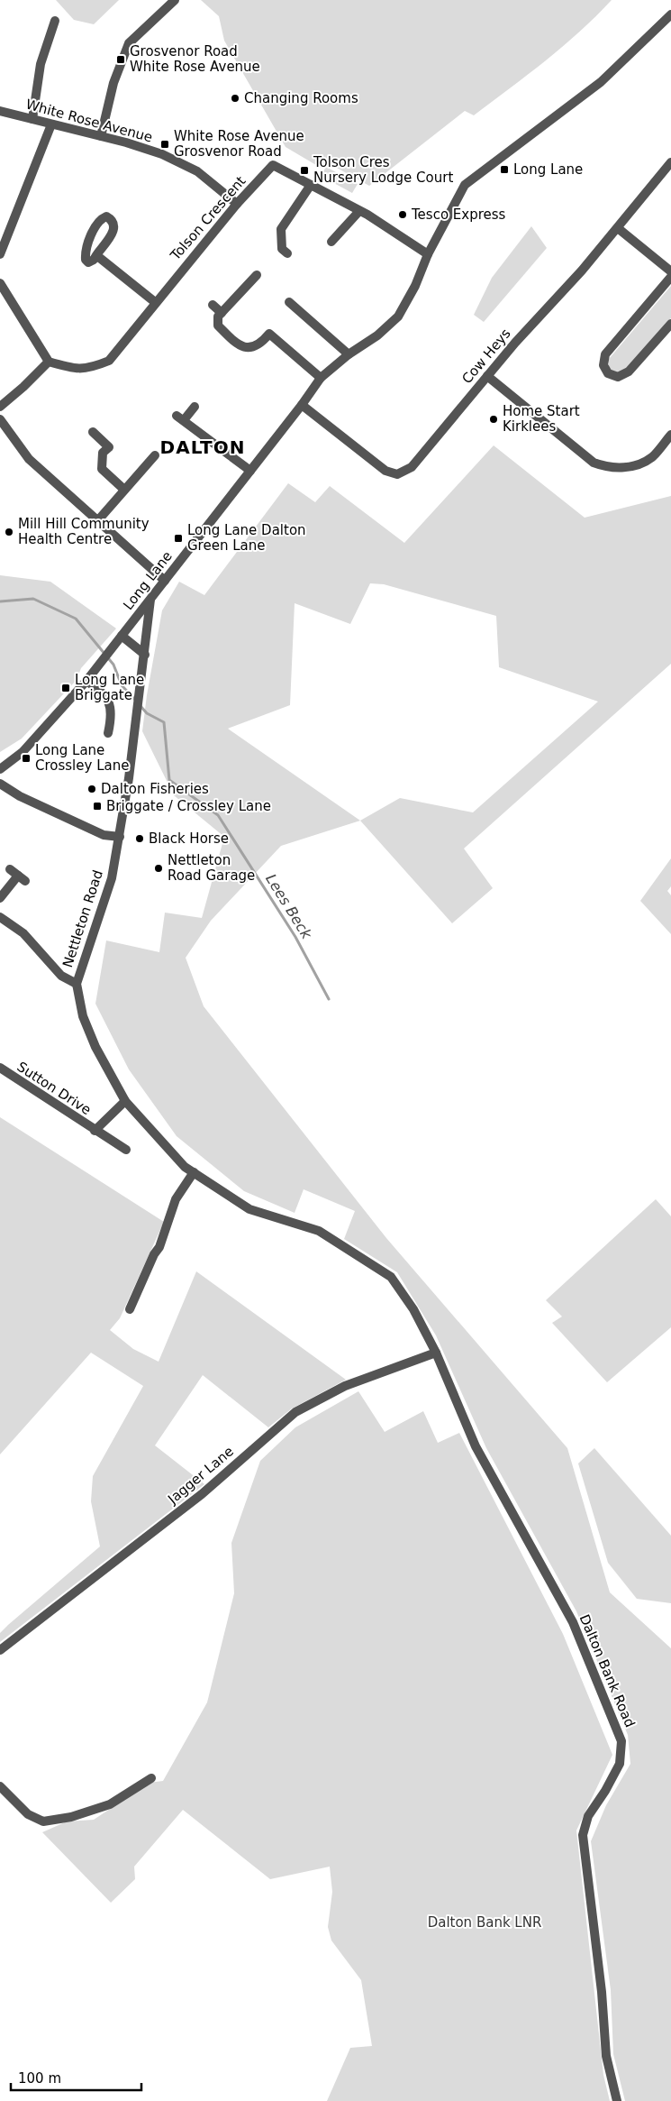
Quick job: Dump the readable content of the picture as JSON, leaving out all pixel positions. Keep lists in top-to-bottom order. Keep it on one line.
{"streets":{"street":["White Rose Avenue","Tolson Crescent","Cow Heys","Long Lane","Nettleton Road","Sutton Drive","Jagger Lane","Dalton Bank Road"]},"crossings":[["White Rose Avenue","Tolson Crescent"],["Tolson Crescent","Long Lane"],["Cow Heys","Long Lane"],["Long Lane","Nettleton Road"],["Nettleton Road","Sutton Drive"],["Nettleton Road","Jagger Lane"],["Nettleton Road","Dalton Bank Road"],["Jagger Lane","Dalton Bank Road"]],"districts":["DALTON"],"water":["Lees Beck"],"parks":["Dalton Bank LNR"],"places":{"transit":["Grosvenor Road White Rose Avenue","White Rose Avenue Grosvenor Road","Long Lane","Tolson Cres Nursery Lodge Court","Long Lane Dalton Green Lane","Long Lane Briggate","Long Lane Crossley Lane","Briggate / Crossley Lane"],"other":["Changing Rooms","Tesco Express","Home Start Kirklees","Mill Hill Community Health Centre","Dalton Fisheries","Black Horse","Nettleton Road Garage"]},"scale_bar":"100 m"}
